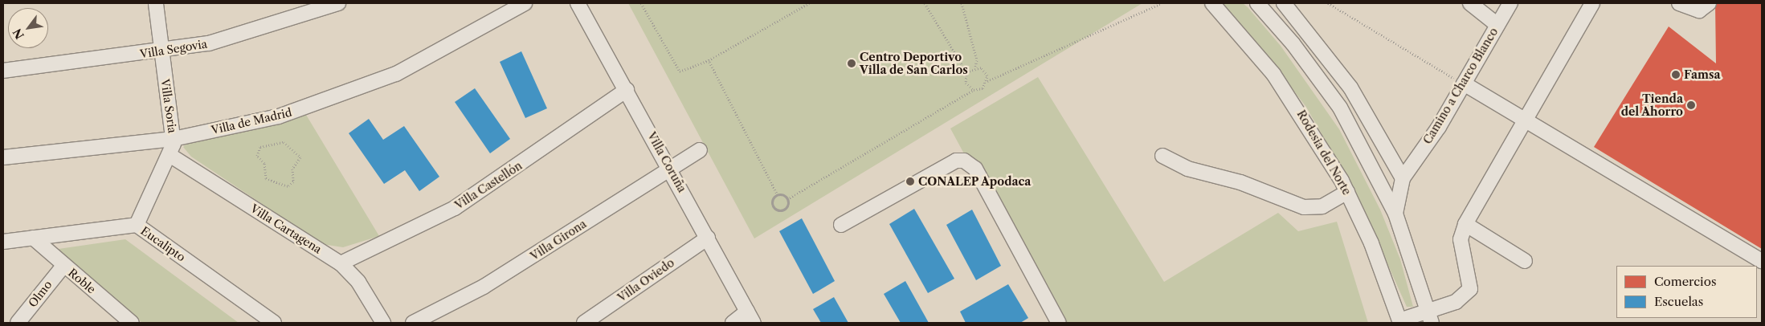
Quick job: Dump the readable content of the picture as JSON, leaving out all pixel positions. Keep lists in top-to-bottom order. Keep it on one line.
{"streets":{"street":["Villa Segovia","Camino a Charco Blanco","Villa Soria","Villa de Madrid","Rodesia del Norte","Villa Coruña","Villa Castellón","Villa Cartagena","Villa Girona","Eucalipto","Villa Oviedo","Roble","Olmo"]},"crossings":[["Villa Segovia","Villa Soria"],["Villa Soria","Villa de Madrid"],["Villa Soria","Villa Cartagena"],["Villa Soria","Eucalipto"],["Villa Coruña","Villa Castellón"],["Villa Coruña","Villa Girona"],["Villa Coruña","Villa Oviedo"],["Villa Castellón","Villa Cartagena"],["Eucalipto","Roble"],["Roble","Olmo"]],"places":["Centro Deportivo Villa de San Carlos","Famsa","Tienda del Ahorro","CONALEP Apodaca"],"legend":["Comercios","Escuelas"],"north":"bottom left"}
